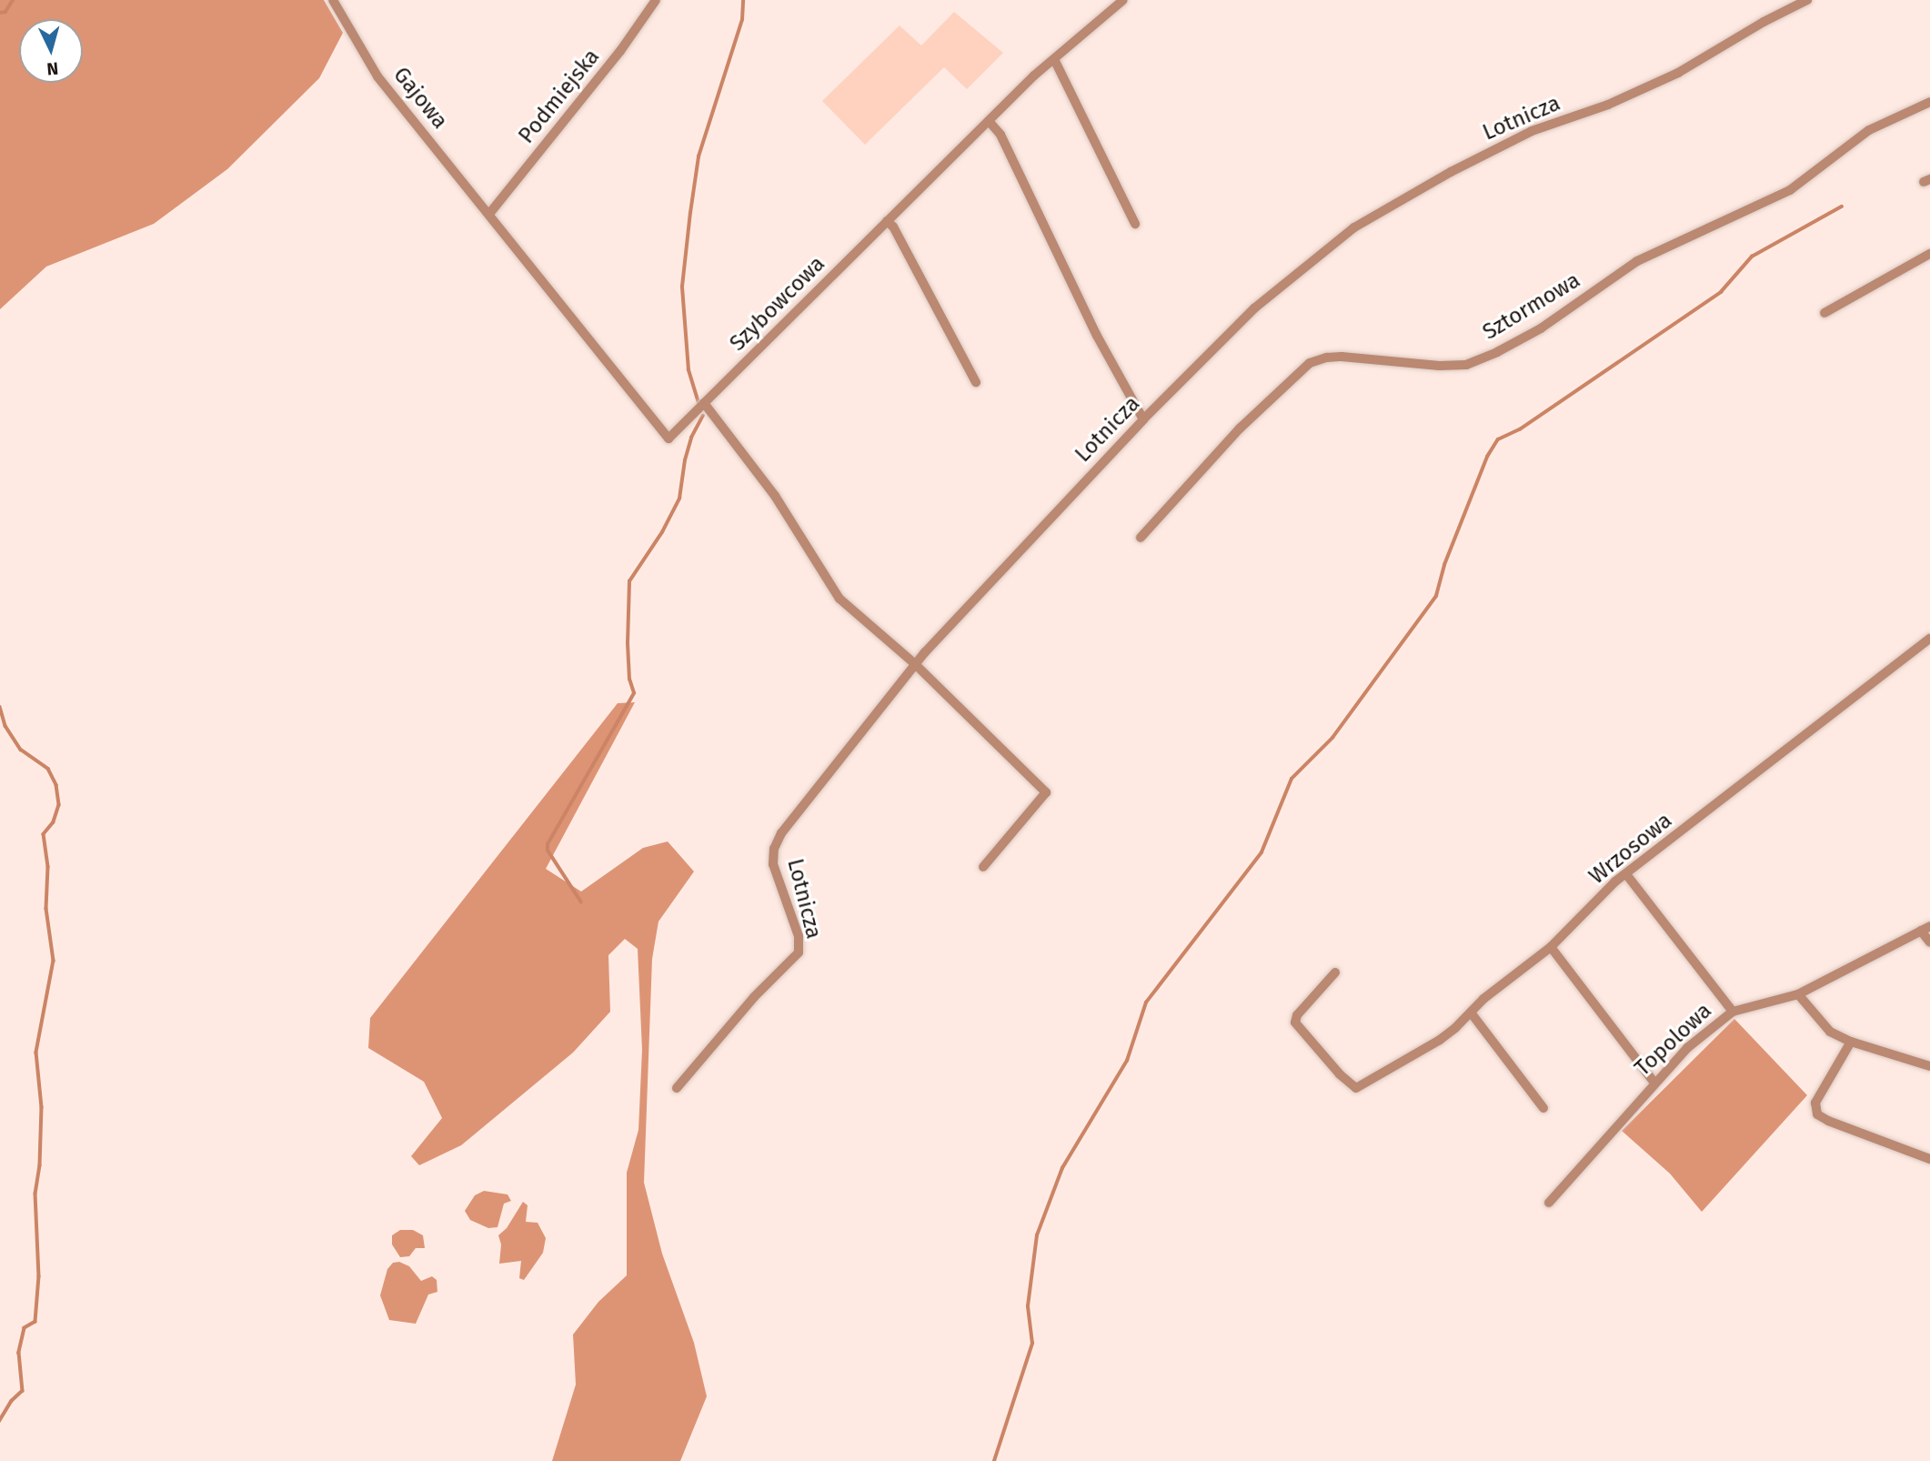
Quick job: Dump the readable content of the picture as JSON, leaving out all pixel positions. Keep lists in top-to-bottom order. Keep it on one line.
{"streets":{"street":["Podmiejska","Gajowa","Lotnicza","Szybowcowa","Sztormowa","Wrzosowa","Topolowa"]},"crossings":[["Podmiejska","Gajowa"],["Podmiejska","Szybowcowa"],["Gajowa","Szybowcowa"]],"north":"bottom"}
